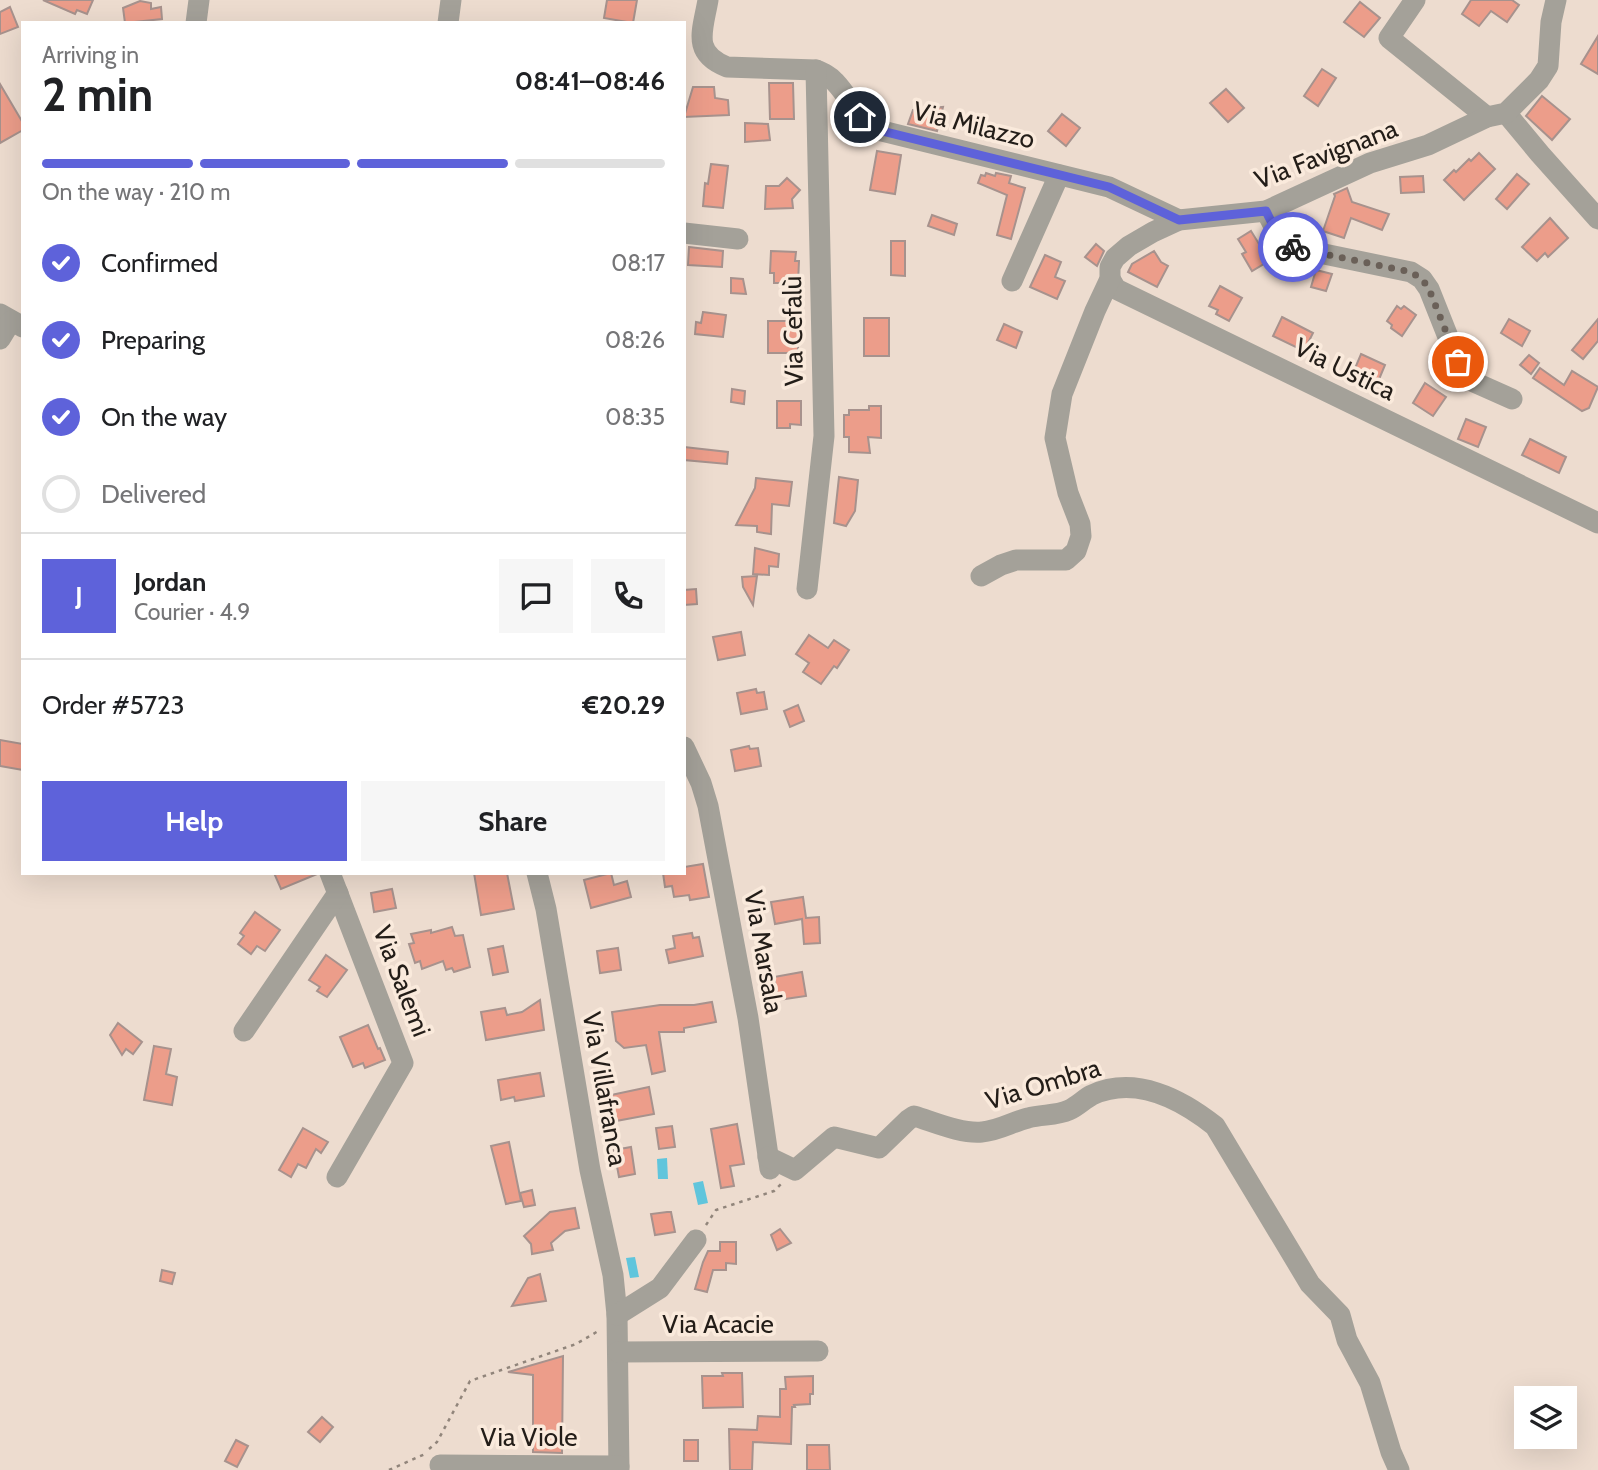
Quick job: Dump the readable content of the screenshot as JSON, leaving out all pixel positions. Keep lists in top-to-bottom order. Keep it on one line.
{"streets":{"street":["Via Milazzo","Via Favignana","Via Cefalù","Via Ustica","Via Marsala","Via Salemi","Via Ombra","Via Villafranca","Via Acacie","Via Viole"]},"crossings":[["Via Milazzo","Via Favignana"],["Via Milazzo","Via Cefalù"],["Via Favignana","Via Ustica"],["Via Marsala","Via Ombra"],["Via Villafranca","Via Acacie"],["Via Villafranca","Via Viole"]],"page":{"heading":["2 min","Arriving in","08:41–08:46"],"panel":["Jordan","Courier · 4.9","Order #5723","€20.29"],"bar":"On the way · 210 m","list":[["Confirmed","08:17"],["Preparing","08:26"],["On the way","08:35"],"Delivered"],"round":"J","buttons":["Help","Share"]}}
